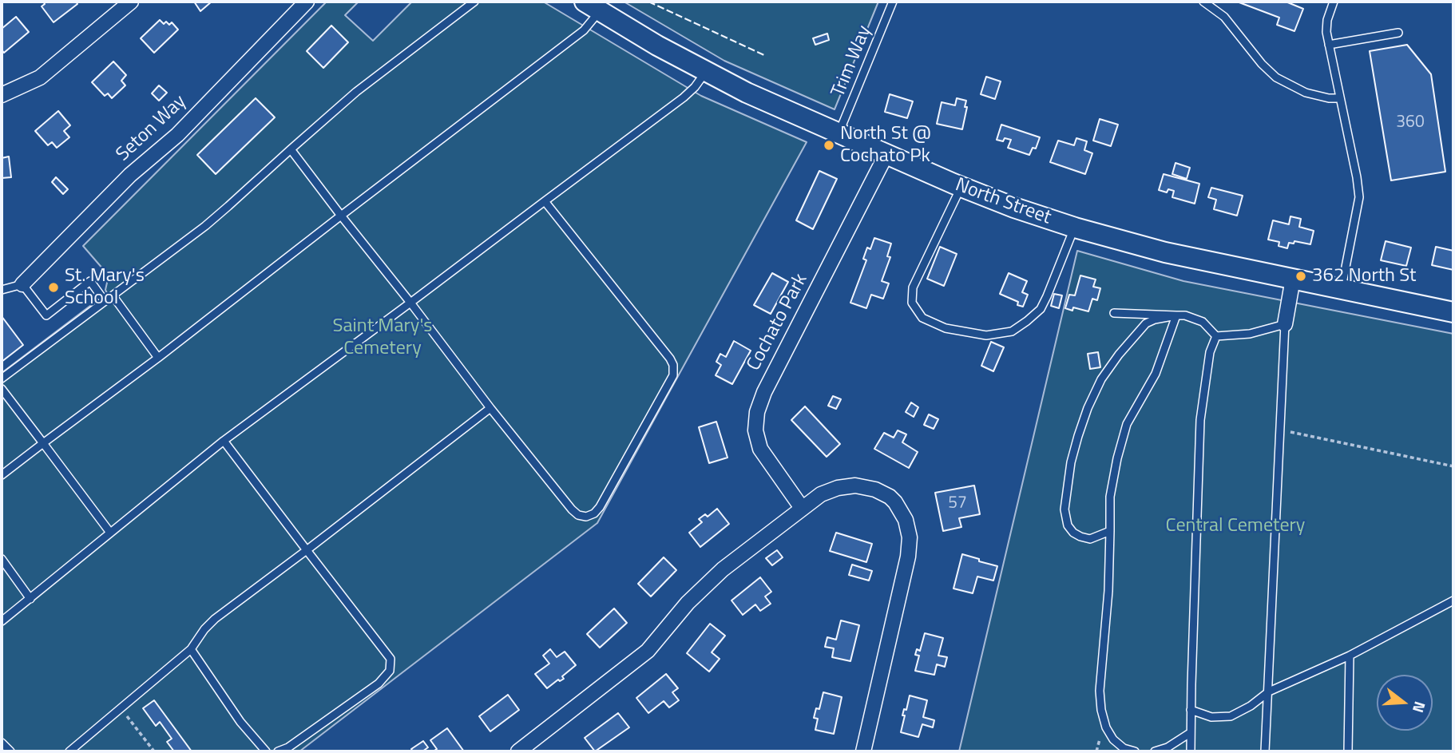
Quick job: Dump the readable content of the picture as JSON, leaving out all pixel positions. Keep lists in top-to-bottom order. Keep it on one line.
{"streets":{"main road":["North Street"],"street":["Seton Way","Cochato Park"],"lane":["Trim Way"]},"crossings":[["Trim Way","North Street"],["North Street","Cochato Park"]],"parks":["Saint Mary's Cemetery","Central Cemetery"],"places":["North St @ Cochato Pk","362 North St","St. Mary's School"],"house_numbers":["360","57"],"north":"right"}
